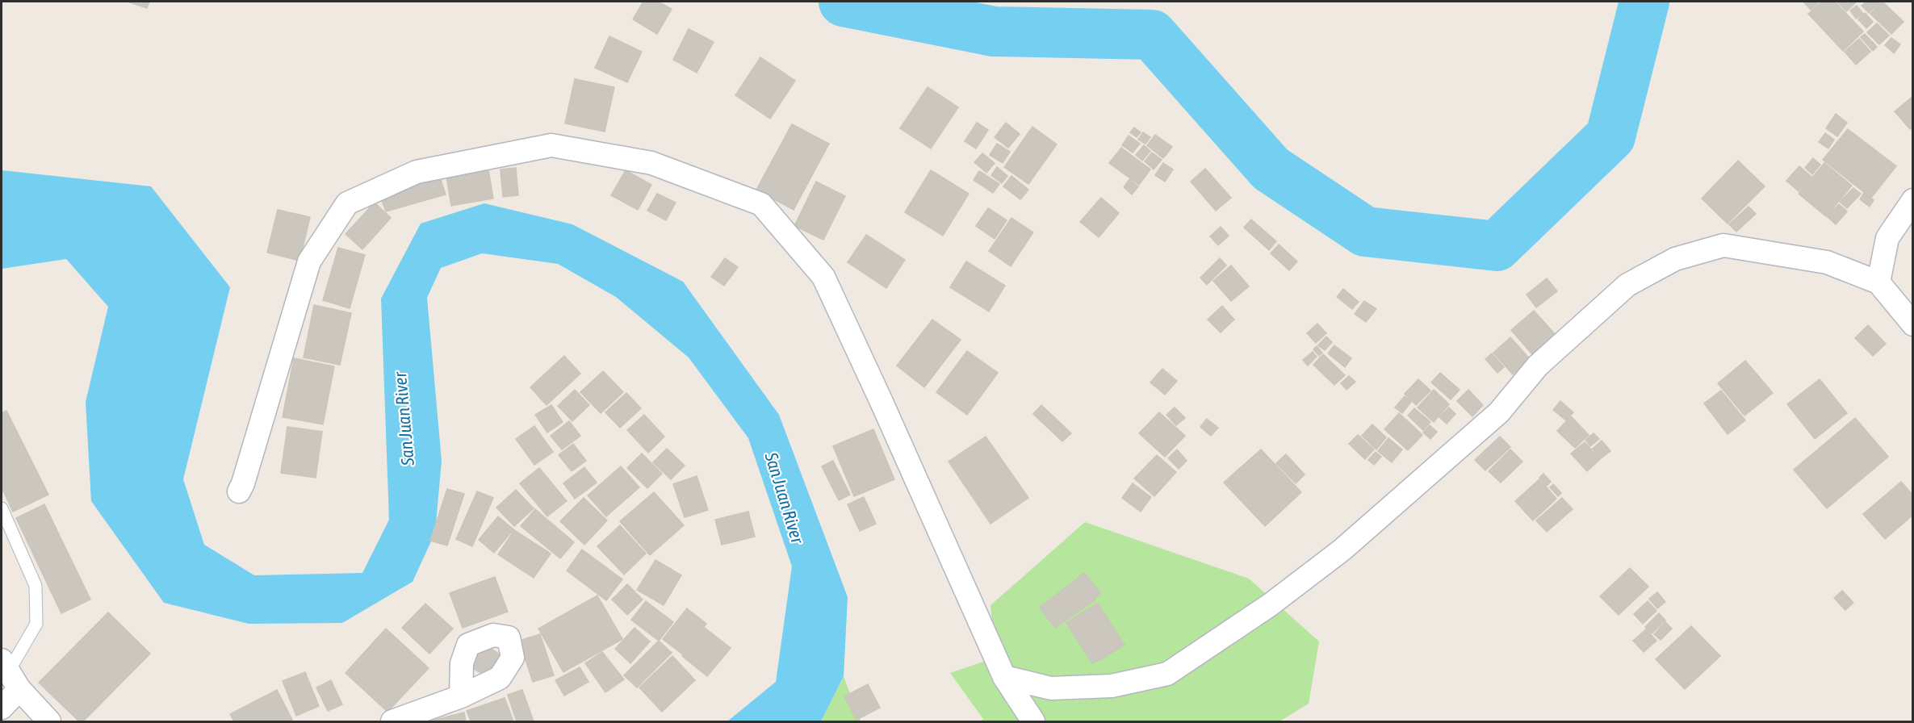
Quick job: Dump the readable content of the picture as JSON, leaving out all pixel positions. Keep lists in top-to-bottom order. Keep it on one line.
{"water":["San Juan River"]}
